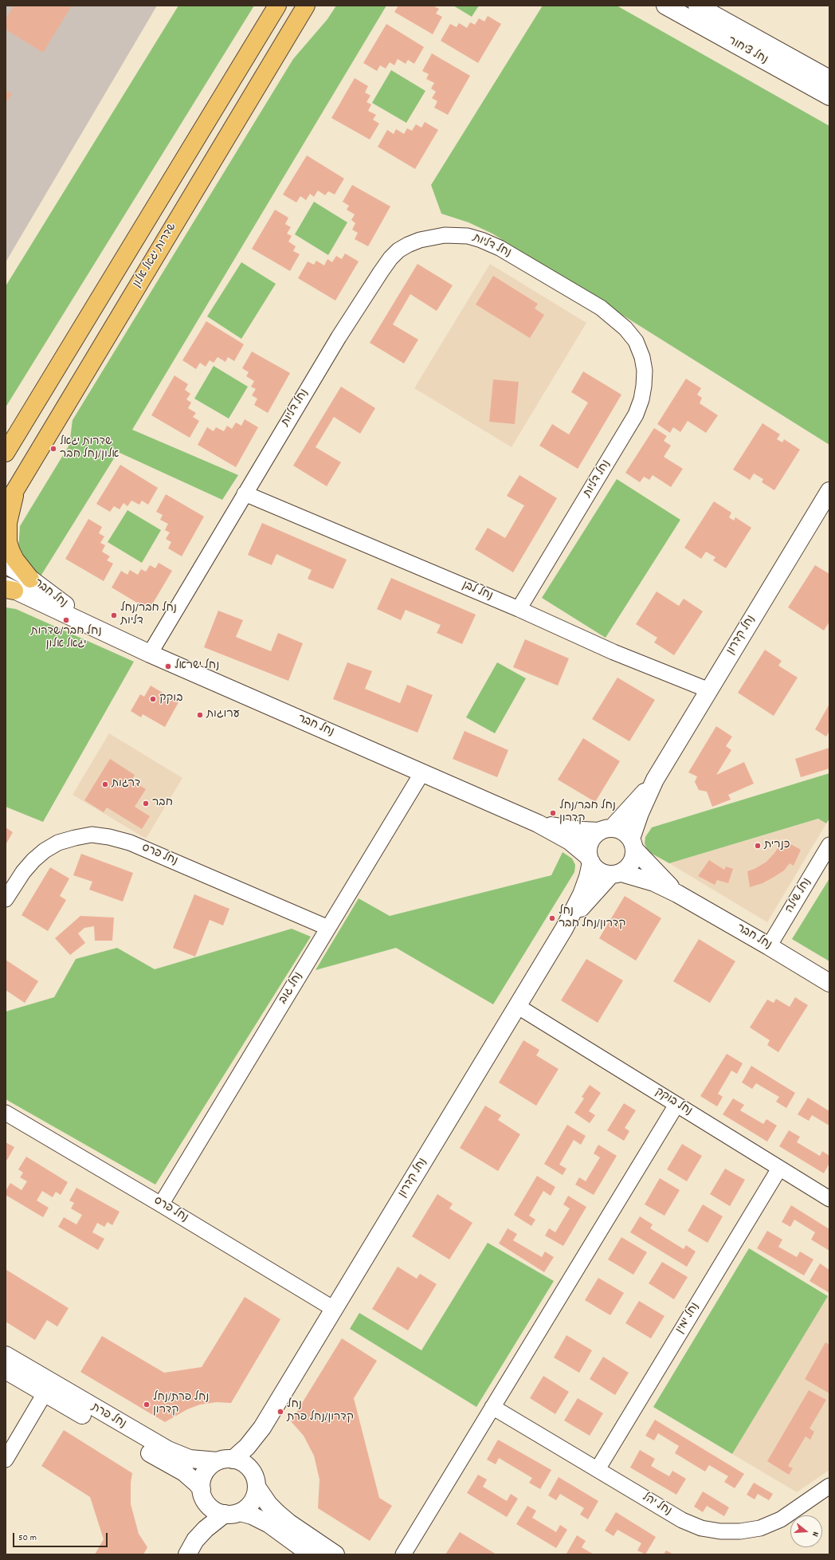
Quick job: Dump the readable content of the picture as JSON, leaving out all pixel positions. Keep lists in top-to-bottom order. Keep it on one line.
{"streets":{"highway":["שדרות יגאל אלון"],"street":["נחל ציחור","נחל דליות","נחל לבן","נחל חבר","נחל קדרון","נחל פרס","נחל שילה","נחל גוב","נחל בוקק","נחל ימין","נחל פרת","נחל יהל"]},"crossings":[["נחל דליות","נחל לבן"],["נחל דליות","נחל חבר"],["נחל לבן","נחל קדרון"],["נחל חבר","נחל קדרון"],["נחל חבר","נחל שילה"],["נחל חבר","נחל גוב"],["נחל קדרון","נחל פרס"],["נחל קדרון","נחל בוקק"],["נחל קדרון","נחל פרת"],["נחל פרס","נחל גוב"],["נחל בוקק","נחל ימין"],["נחל ימין","נחל יהל"]],"places":["שדרות יגאל אלון/נחל חבר","נחל חבר/נחל דליות","נחל חבר/שדרות יגאל אלון","נחל ישראל","בוקק","ערוגות","דרגות","חבר","נחל חבר/נחל קדרון","כנרית","נחל קדרון/נחל חבר","נחל פרת/נחל קדרון","נחל קדרון/נחל פרת"],"scale_bar":"50 m","north":"right"}
